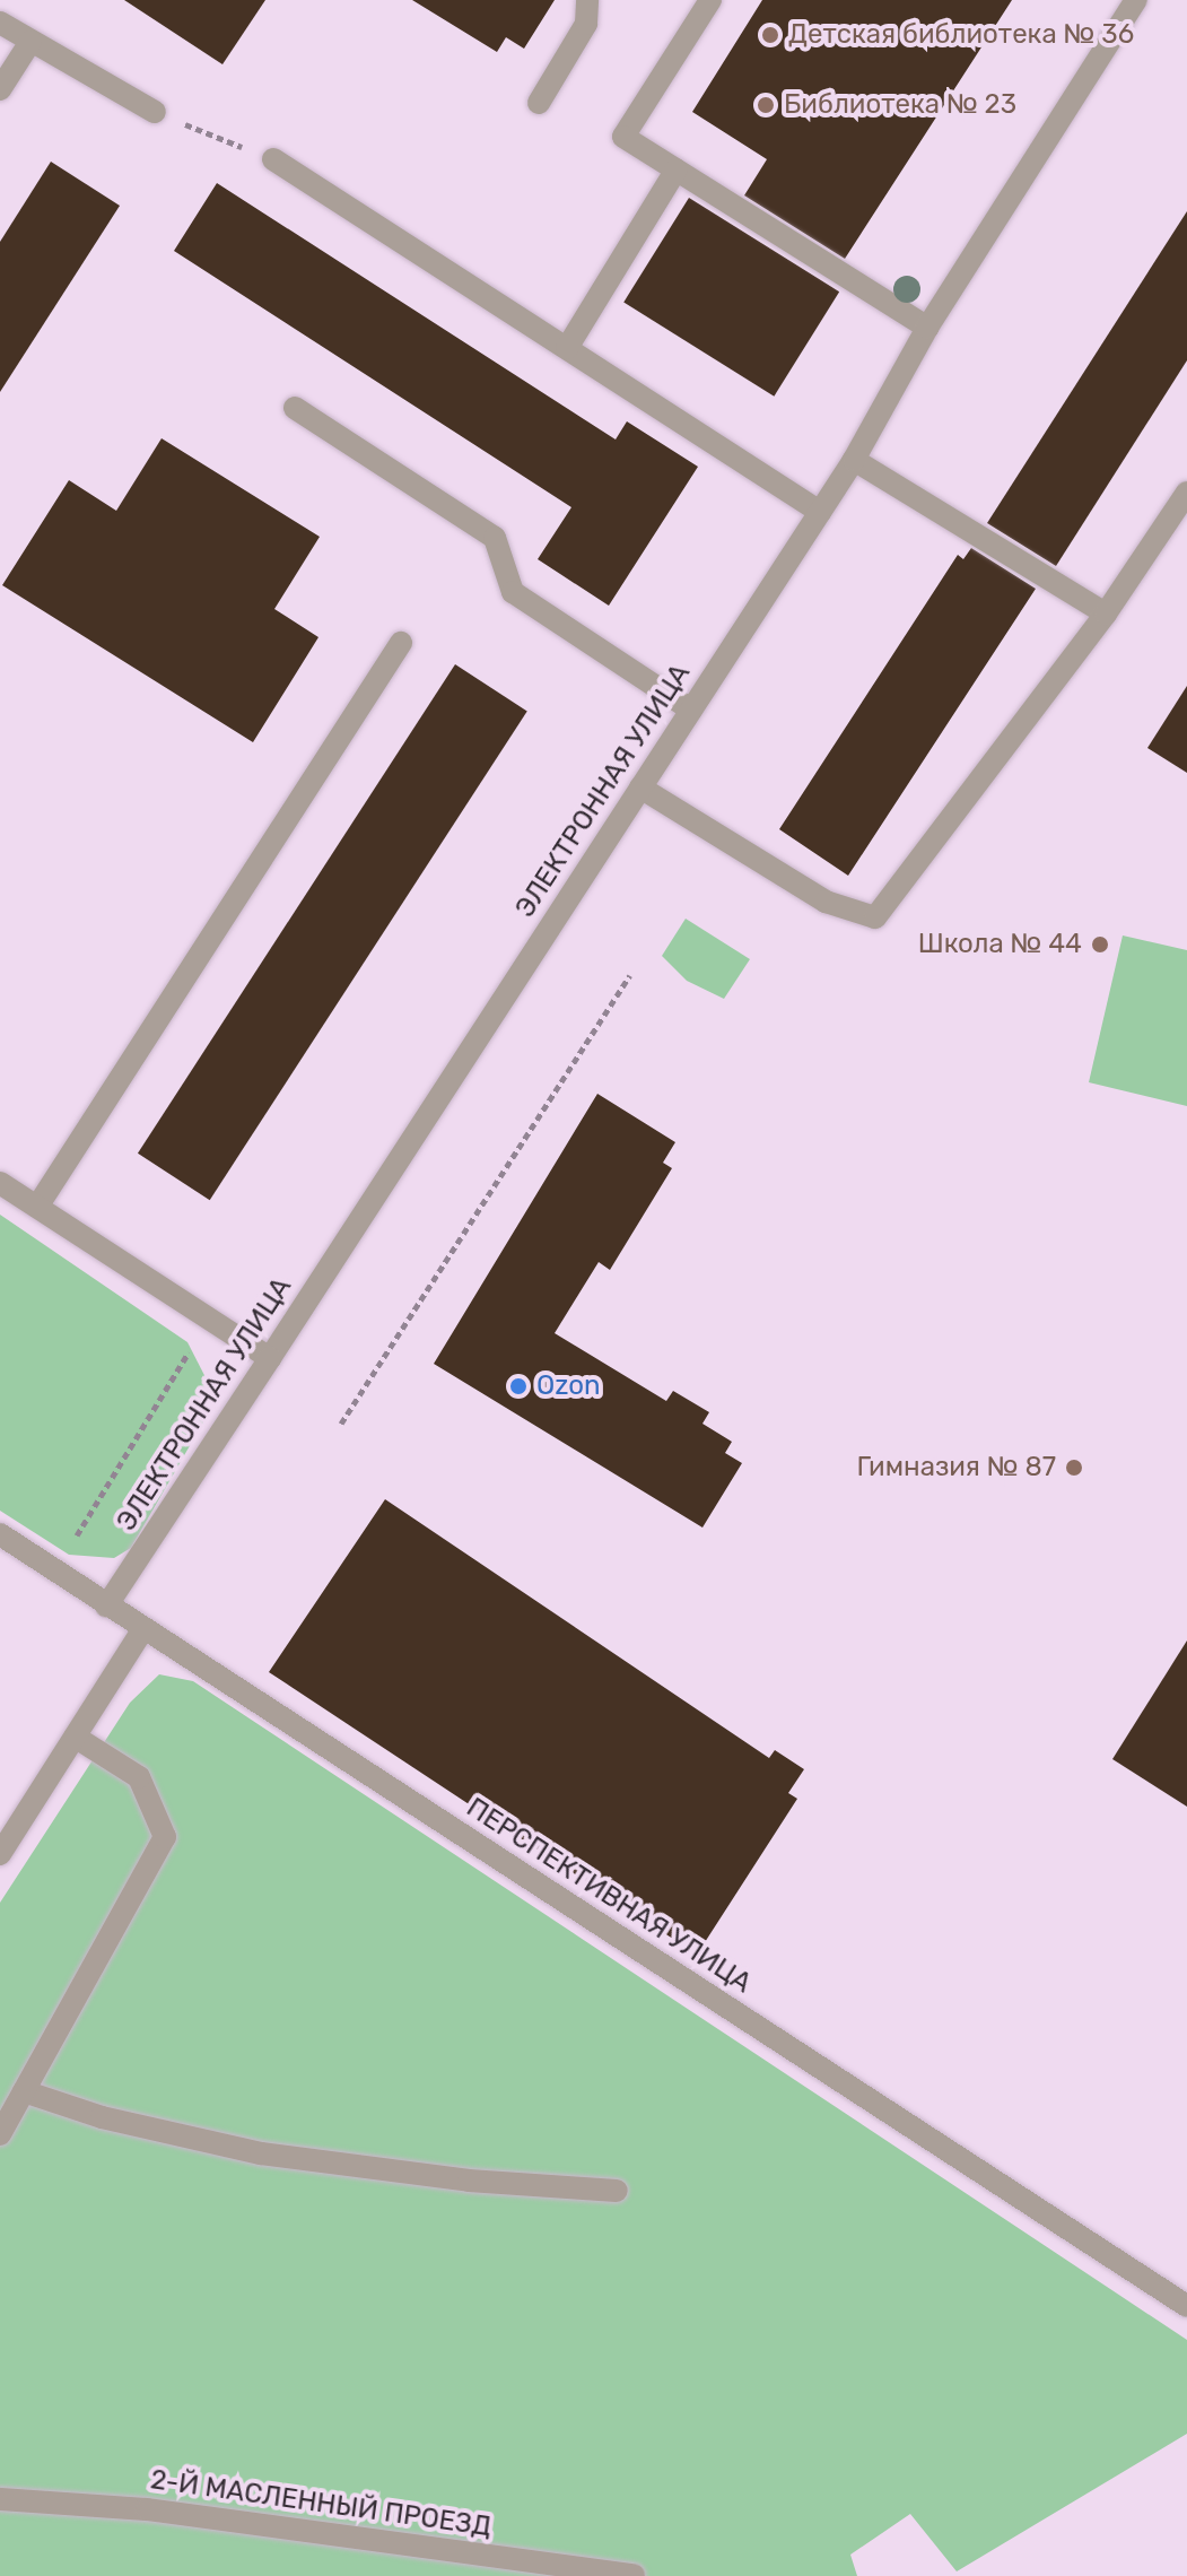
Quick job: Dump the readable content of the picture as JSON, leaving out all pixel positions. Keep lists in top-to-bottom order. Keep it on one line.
{"streets":{"street":["ЭЛЕКТРОННАЯ УЛИЦА","ПЕРСПЕКТИВНАЯ УЛИЦА","2-Й МАСЛЕННЫЙ ПРОЕЗД"]},"crossings":[["ЭЛЕКТРОННАЯ УЛИЦА","ПЕРСПЕКТИВНАЯ УЛИЦА"]],"places":["Детская библиотека № 36","Библиотека № 23","Школа № 44","Ozon","Гимназия № 87"]}
